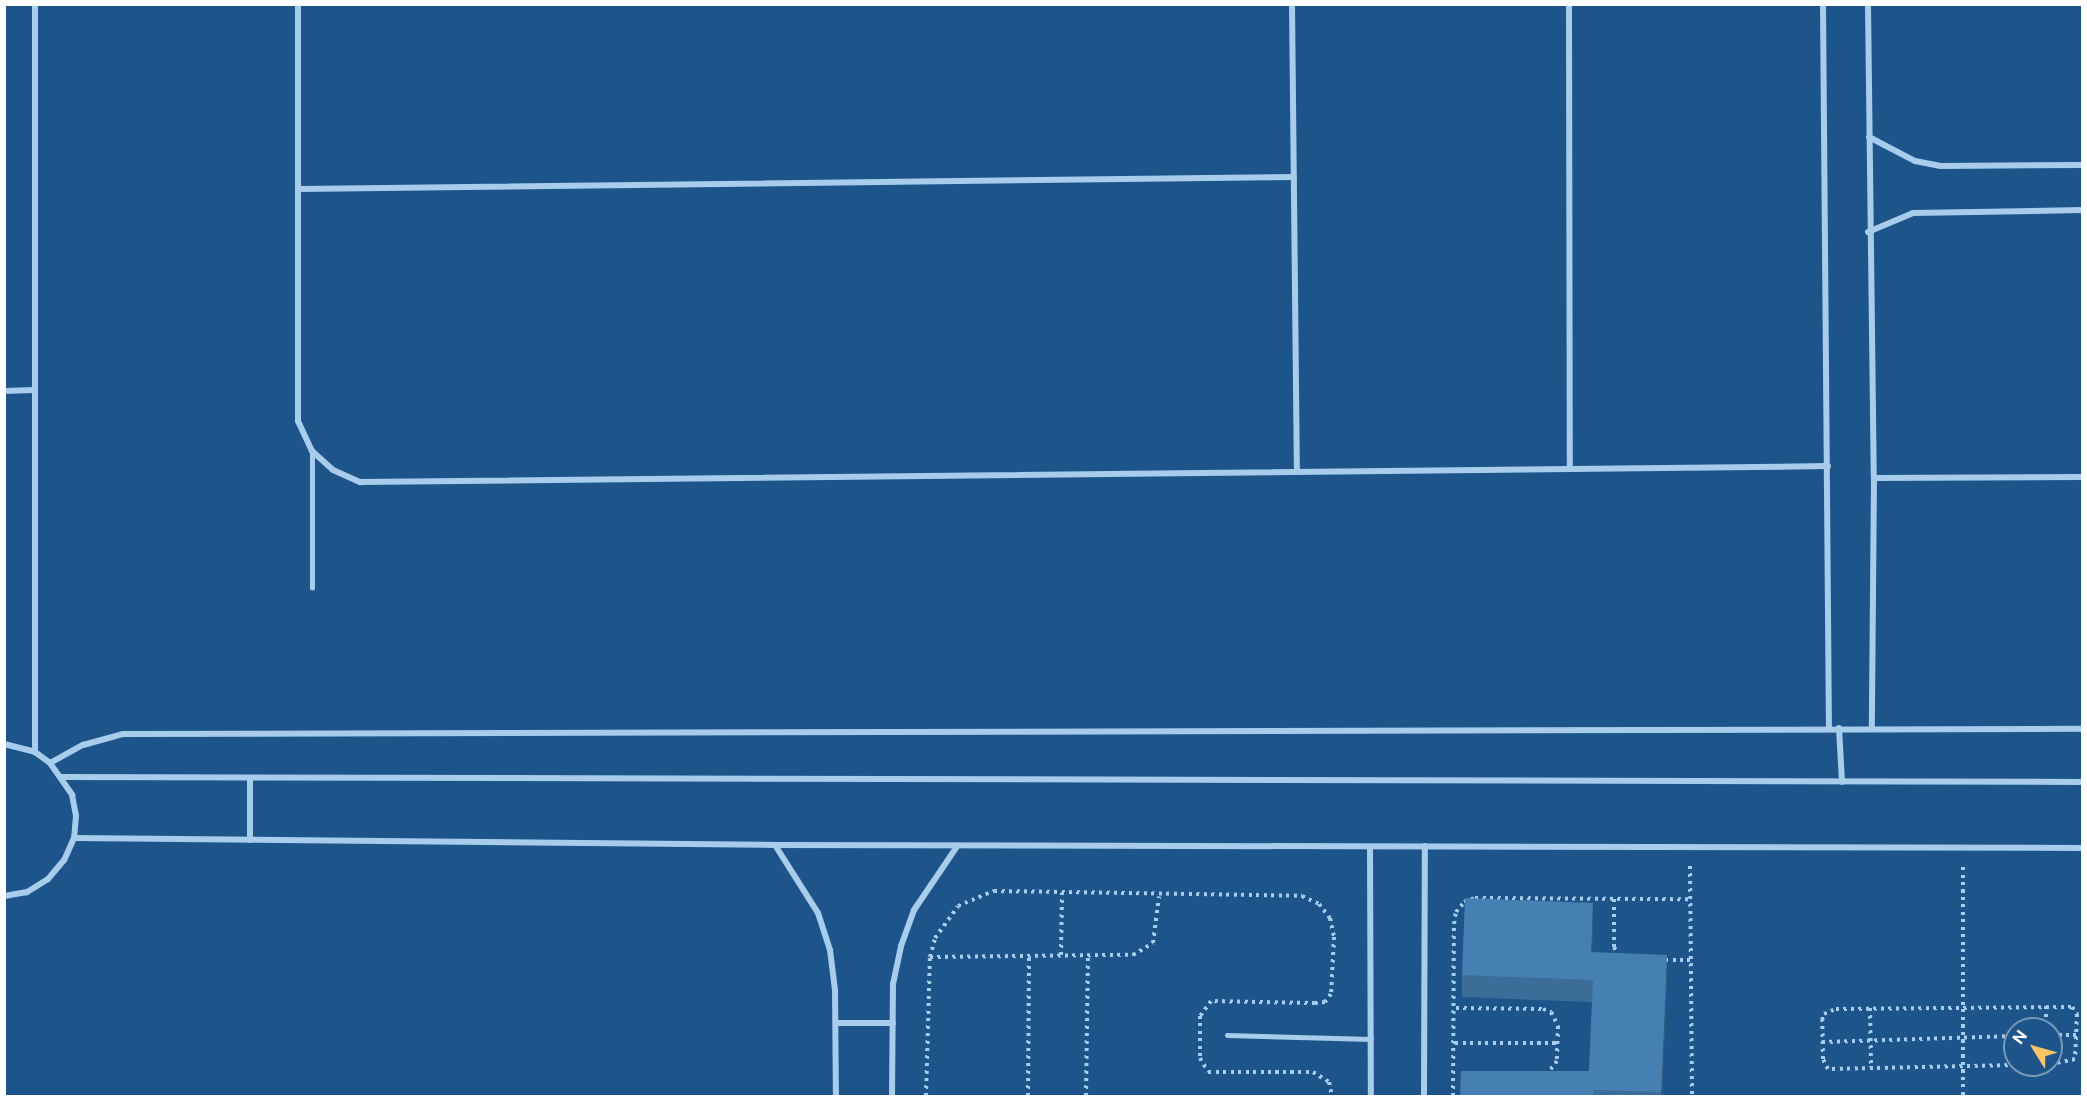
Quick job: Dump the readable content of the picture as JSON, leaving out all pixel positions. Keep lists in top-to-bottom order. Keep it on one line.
{"north":"top left"}
